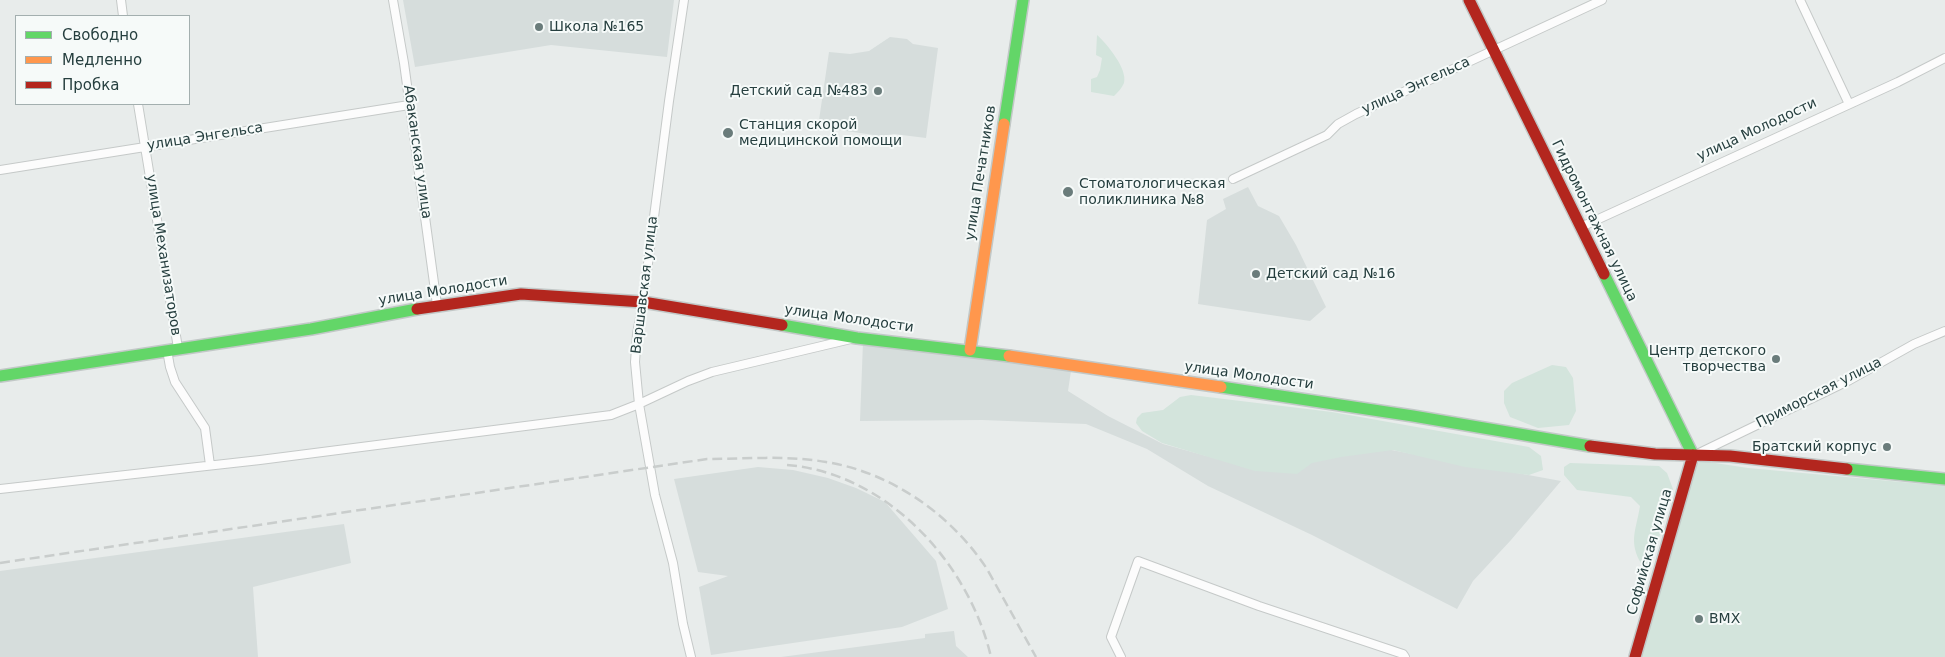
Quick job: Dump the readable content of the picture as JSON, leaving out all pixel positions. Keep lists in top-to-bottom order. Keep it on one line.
{"streets":{"street":["улица Энгельса","улица Молодости","Абаканская улица","улица Печатников","Гидромонтажная улица","улица Механизаторов","Варшавская улица","Приморская улица","Софийская улица"]},"crossings":[["улица Энгельса","Абаканская улица"],["улица Энгельса","Гидромонтажная улица"],["улица Энгельса","улица Механизаторов"],["улица Молодости","Абаканская улица"],["улица Молодости","улица Печатников"],["улица Молодости","Гидромонтажная улица"],["улица Молодости","улица Механизаторов"],["улица Молодости","Варшавская улица"],["улица Молодости","Приморская улица"],["улица Молодости","Софийская улица"],["Гидромонтажная улица","Приморская улица"],["Гидромонтажная улица","Софийская улица"],["Приморская улица","Софийская улица"]],"places":["Школа №165","Детский сад №483","Станция скорой медицинской помощи","Стоматологическая поликлиника №8","Детский сад №16","Центр детского творчества","Братский корпус","BMX"],"legend":["Свободно","Медленно","Пробка"]}
